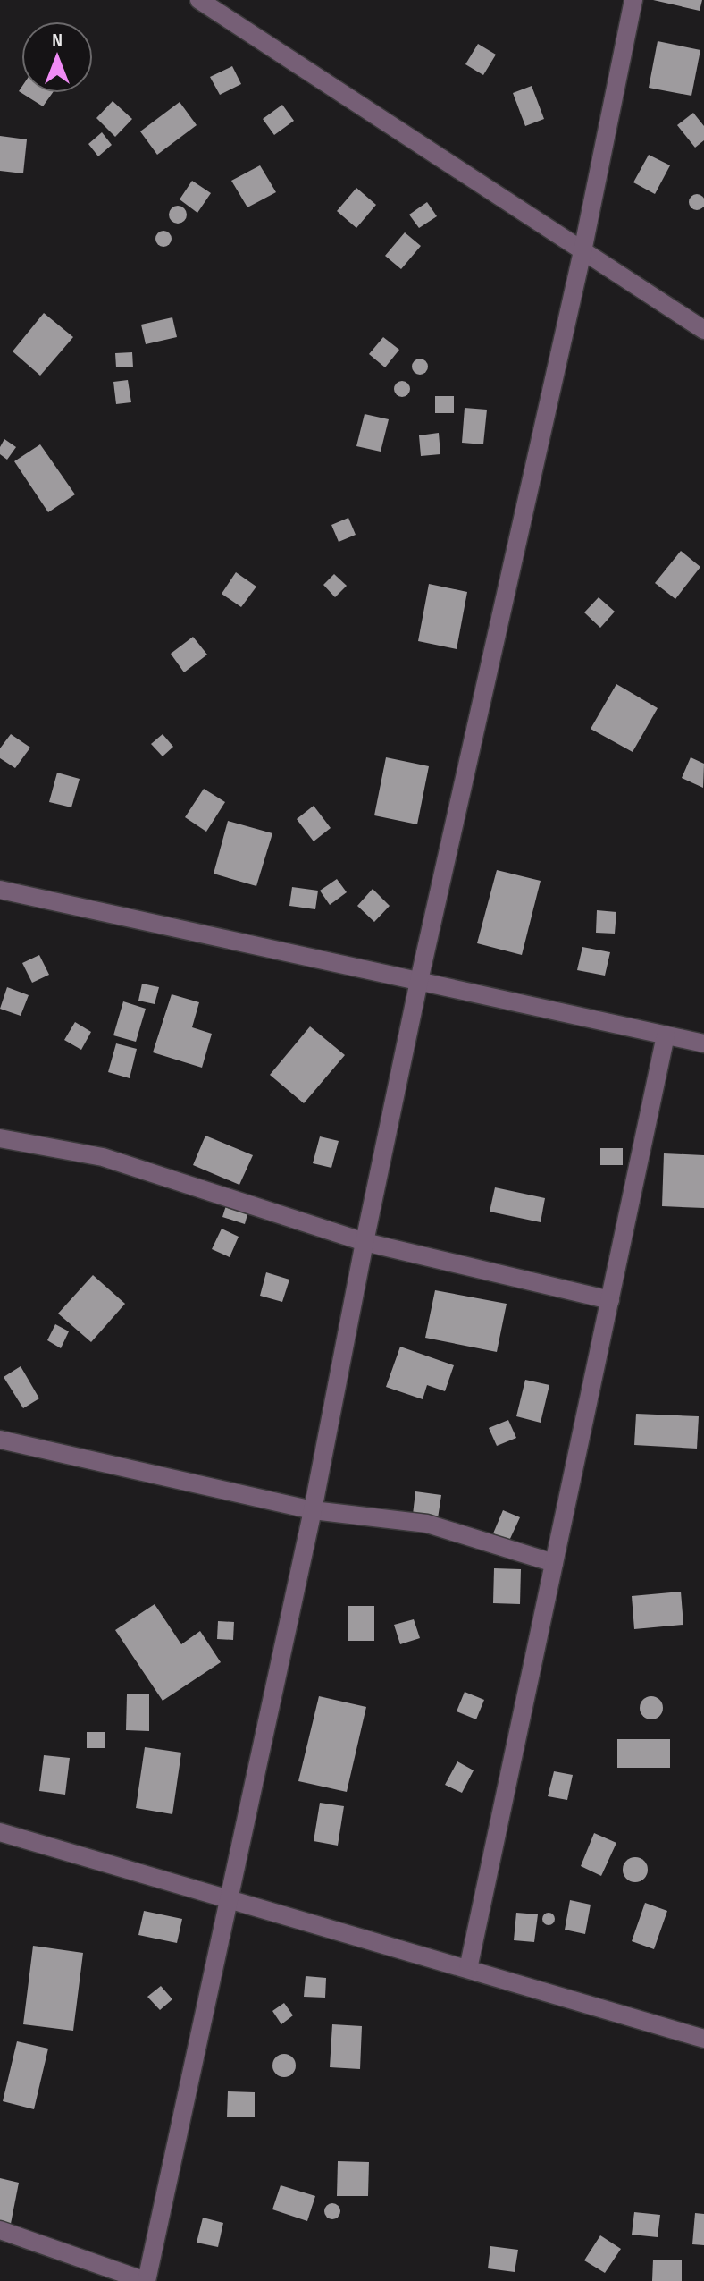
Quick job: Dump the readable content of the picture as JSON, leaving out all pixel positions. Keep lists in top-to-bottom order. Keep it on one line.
{"north":"top"}
